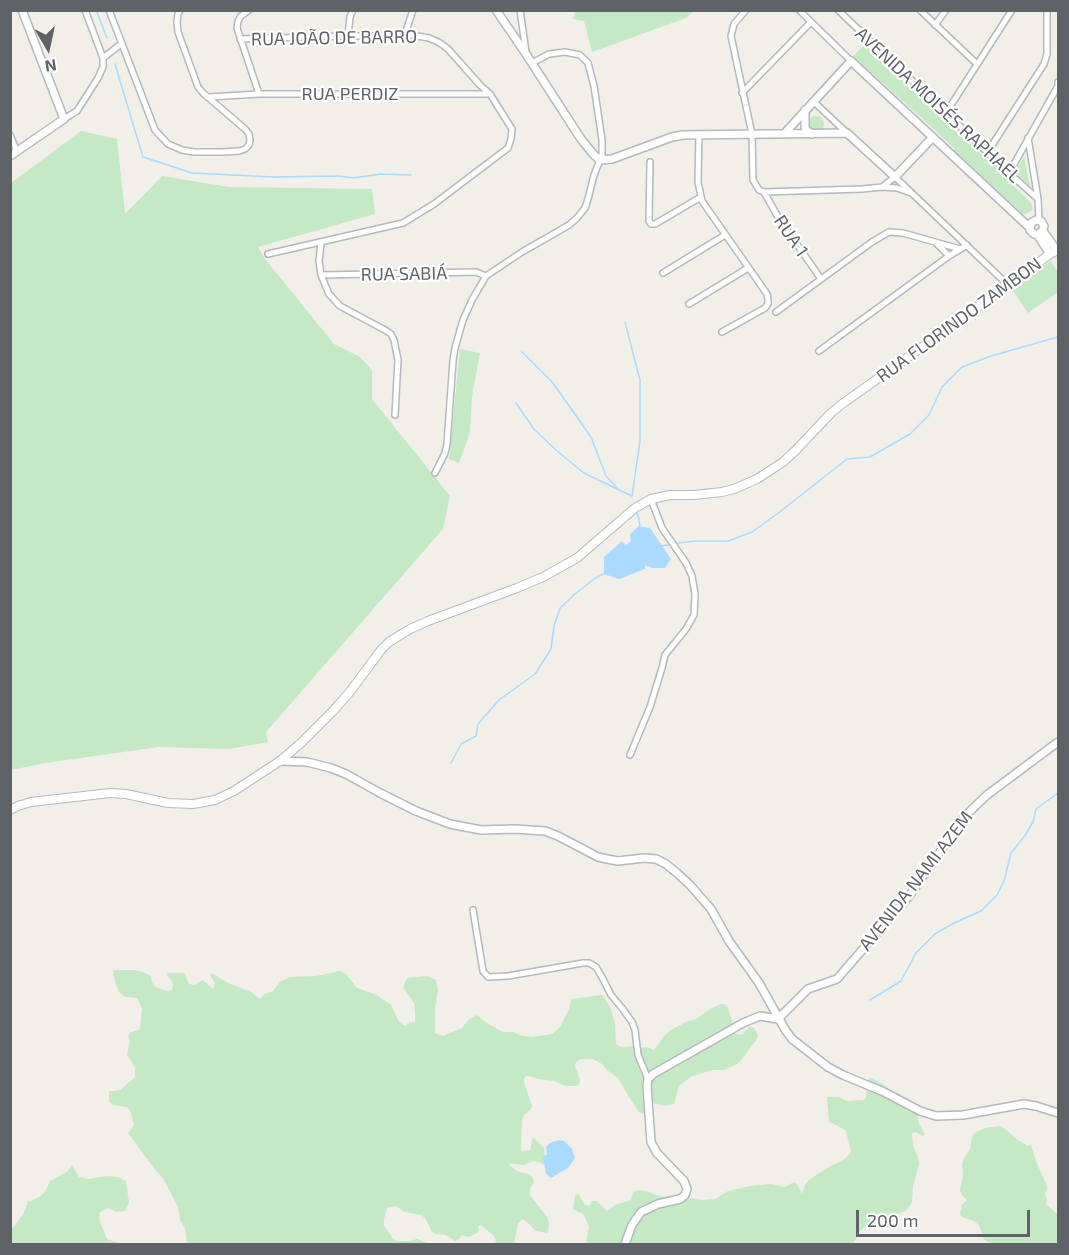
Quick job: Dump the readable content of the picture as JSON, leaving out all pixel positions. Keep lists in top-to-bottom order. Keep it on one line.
{"streets":{"main road":["RUA FLORINDO ZAMBON"],"street":["RUA JOÃO DE BARRO","RUA PERDIZ","AVENIDA MOISÉS RAPHAEL","RUA 1","RUA SABIÁ","AVENIDA NAMI AZEM"]},"crossings":[["RUA JOÃO DE BARRO","RUA PERDIZ"]],"scale_bar":"200 m","north":"bottom"}
